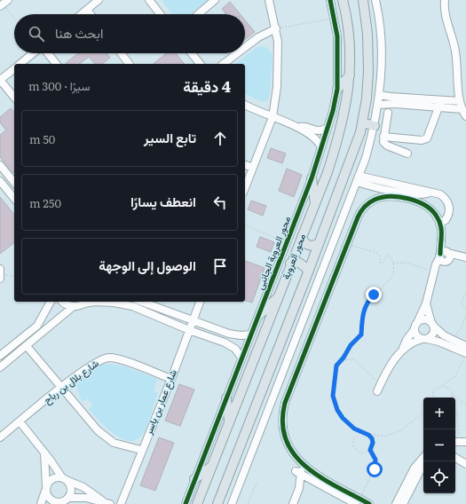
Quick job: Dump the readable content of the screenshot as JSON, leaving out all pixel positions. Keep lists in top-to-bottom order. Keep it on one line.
{"streets":{"main road":["محور العروبة"],"street":["محور العروبة الجانبى","شارع بلال بن رباح","شارع عمار بن ياسر"]},"crossings":[["شارع بلال بن رباح","شارع عمار بن ياسر"]],"page":{"search":"ابحث هنا","heading":["4 دقيقة","سيرًا · 300 m"],"list":[["تابع السير","50 m"],["انعطف يسارًا","250 m"],"الوصول إلى الوجهة"],"map_buttons":["+","−"]}}
